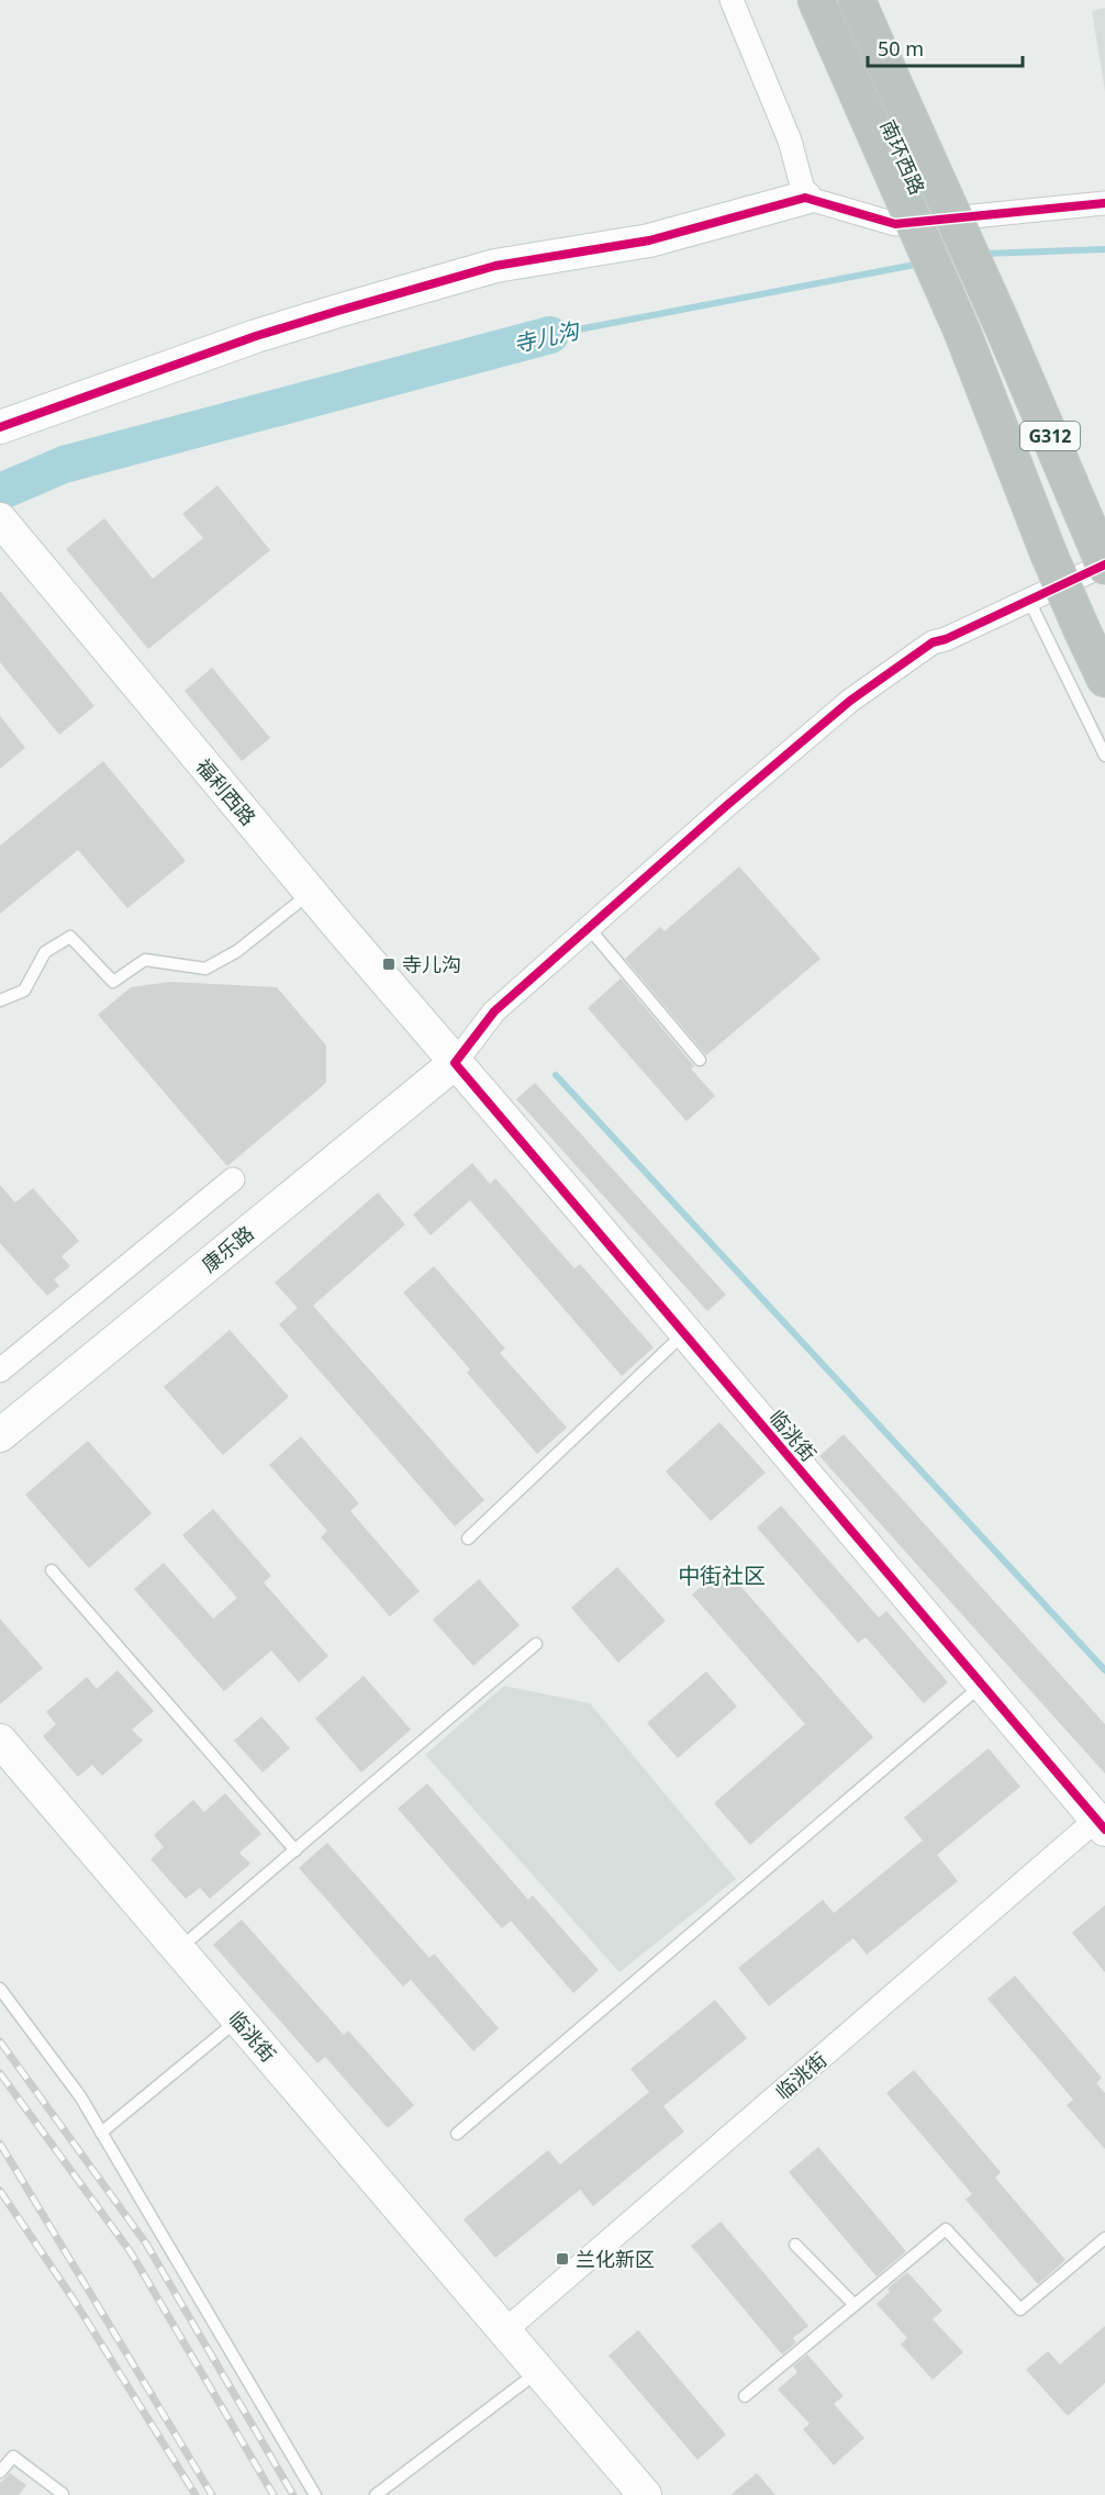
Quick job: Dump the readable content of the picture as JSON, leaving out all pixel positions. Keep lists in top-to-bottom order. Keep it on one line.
{"streets":{"highway":["南环西路","G312"],"street":["福利西路","康乐路","临洮街"]},"crossings":[["福利西路","康乐路"],["福利西路","临洮街"],["康乐路","临洮街"]],"districts":["中街社区"],"water":["寺儿沟"],"places":{"transit":["寺儿沟","兰化新区"]},"scale_bar":"50 m"}
